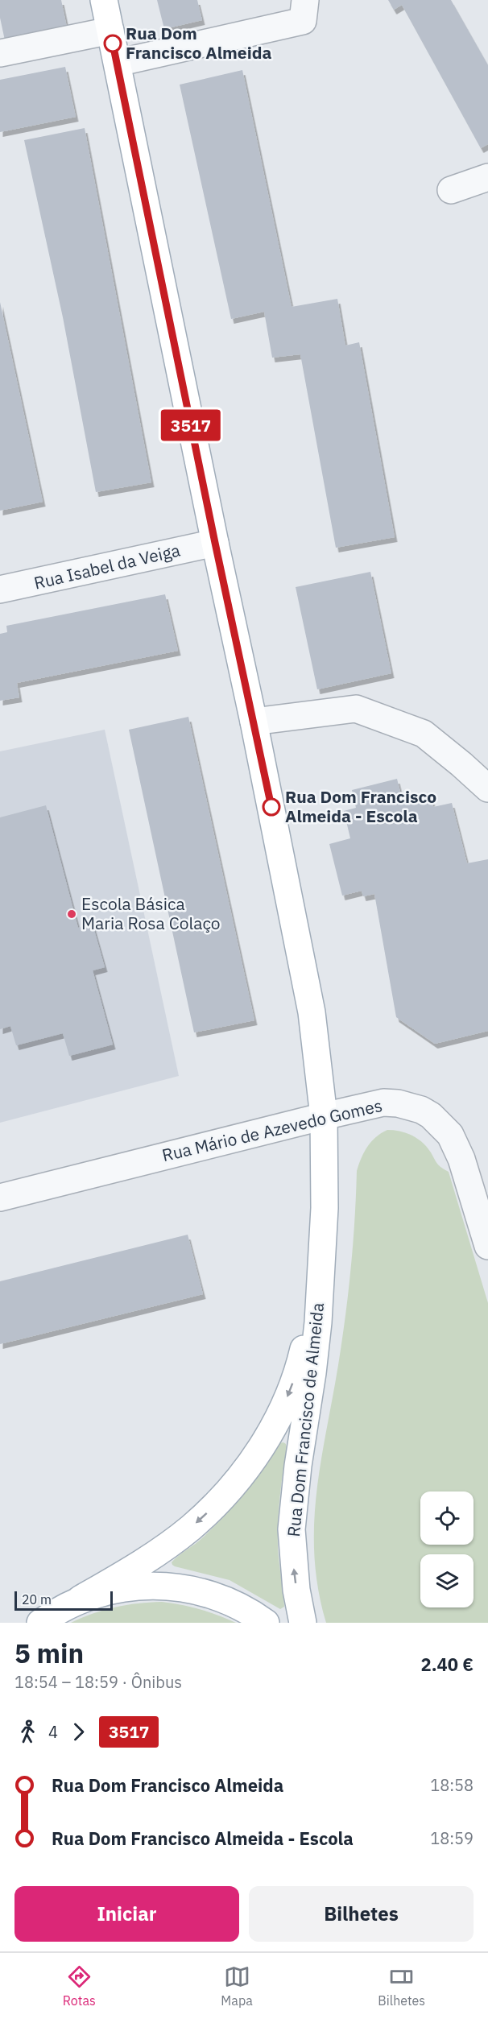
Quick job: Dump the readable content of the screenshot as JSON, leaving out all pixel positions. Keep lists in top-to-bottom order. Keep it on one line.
{"streets":{"main road":["Rua Dom Francisco de Almeida"],"street":["Rua Isabel da Veiga","Rua Mário de Azevedo Gomes"]},"crossings":[["Rua Isabel da Veiga","Rua Dom Francisco de Almeida"],["Rua Mário de Azevedo Gomes","Rua Dom Francisco de Almeida"]],"places":["Rua Dom Francisco Almeida","Rua Dom Francisco Almeida - Escola","Escola Básica Maria Rosa Colaço"],"lines":["bus line 3517"],"scale_bar":"20 m","page":{"on_map":"3517","scale":"20 m","heading":["5 min","18:54 – 18:59 · Ônibus","2.40 €"],"legs":["4","3517"],"list":[{"name":"Rua Dom Francisco Almeida","value":"18:58"},{"name":"Rua Dom Francisco Almeida - Escola","value":"18:59"}],"buttons":["Iniciar","Bilhetes"],"tabs":["Rotas","Mapa","Bilhetes"]}}
